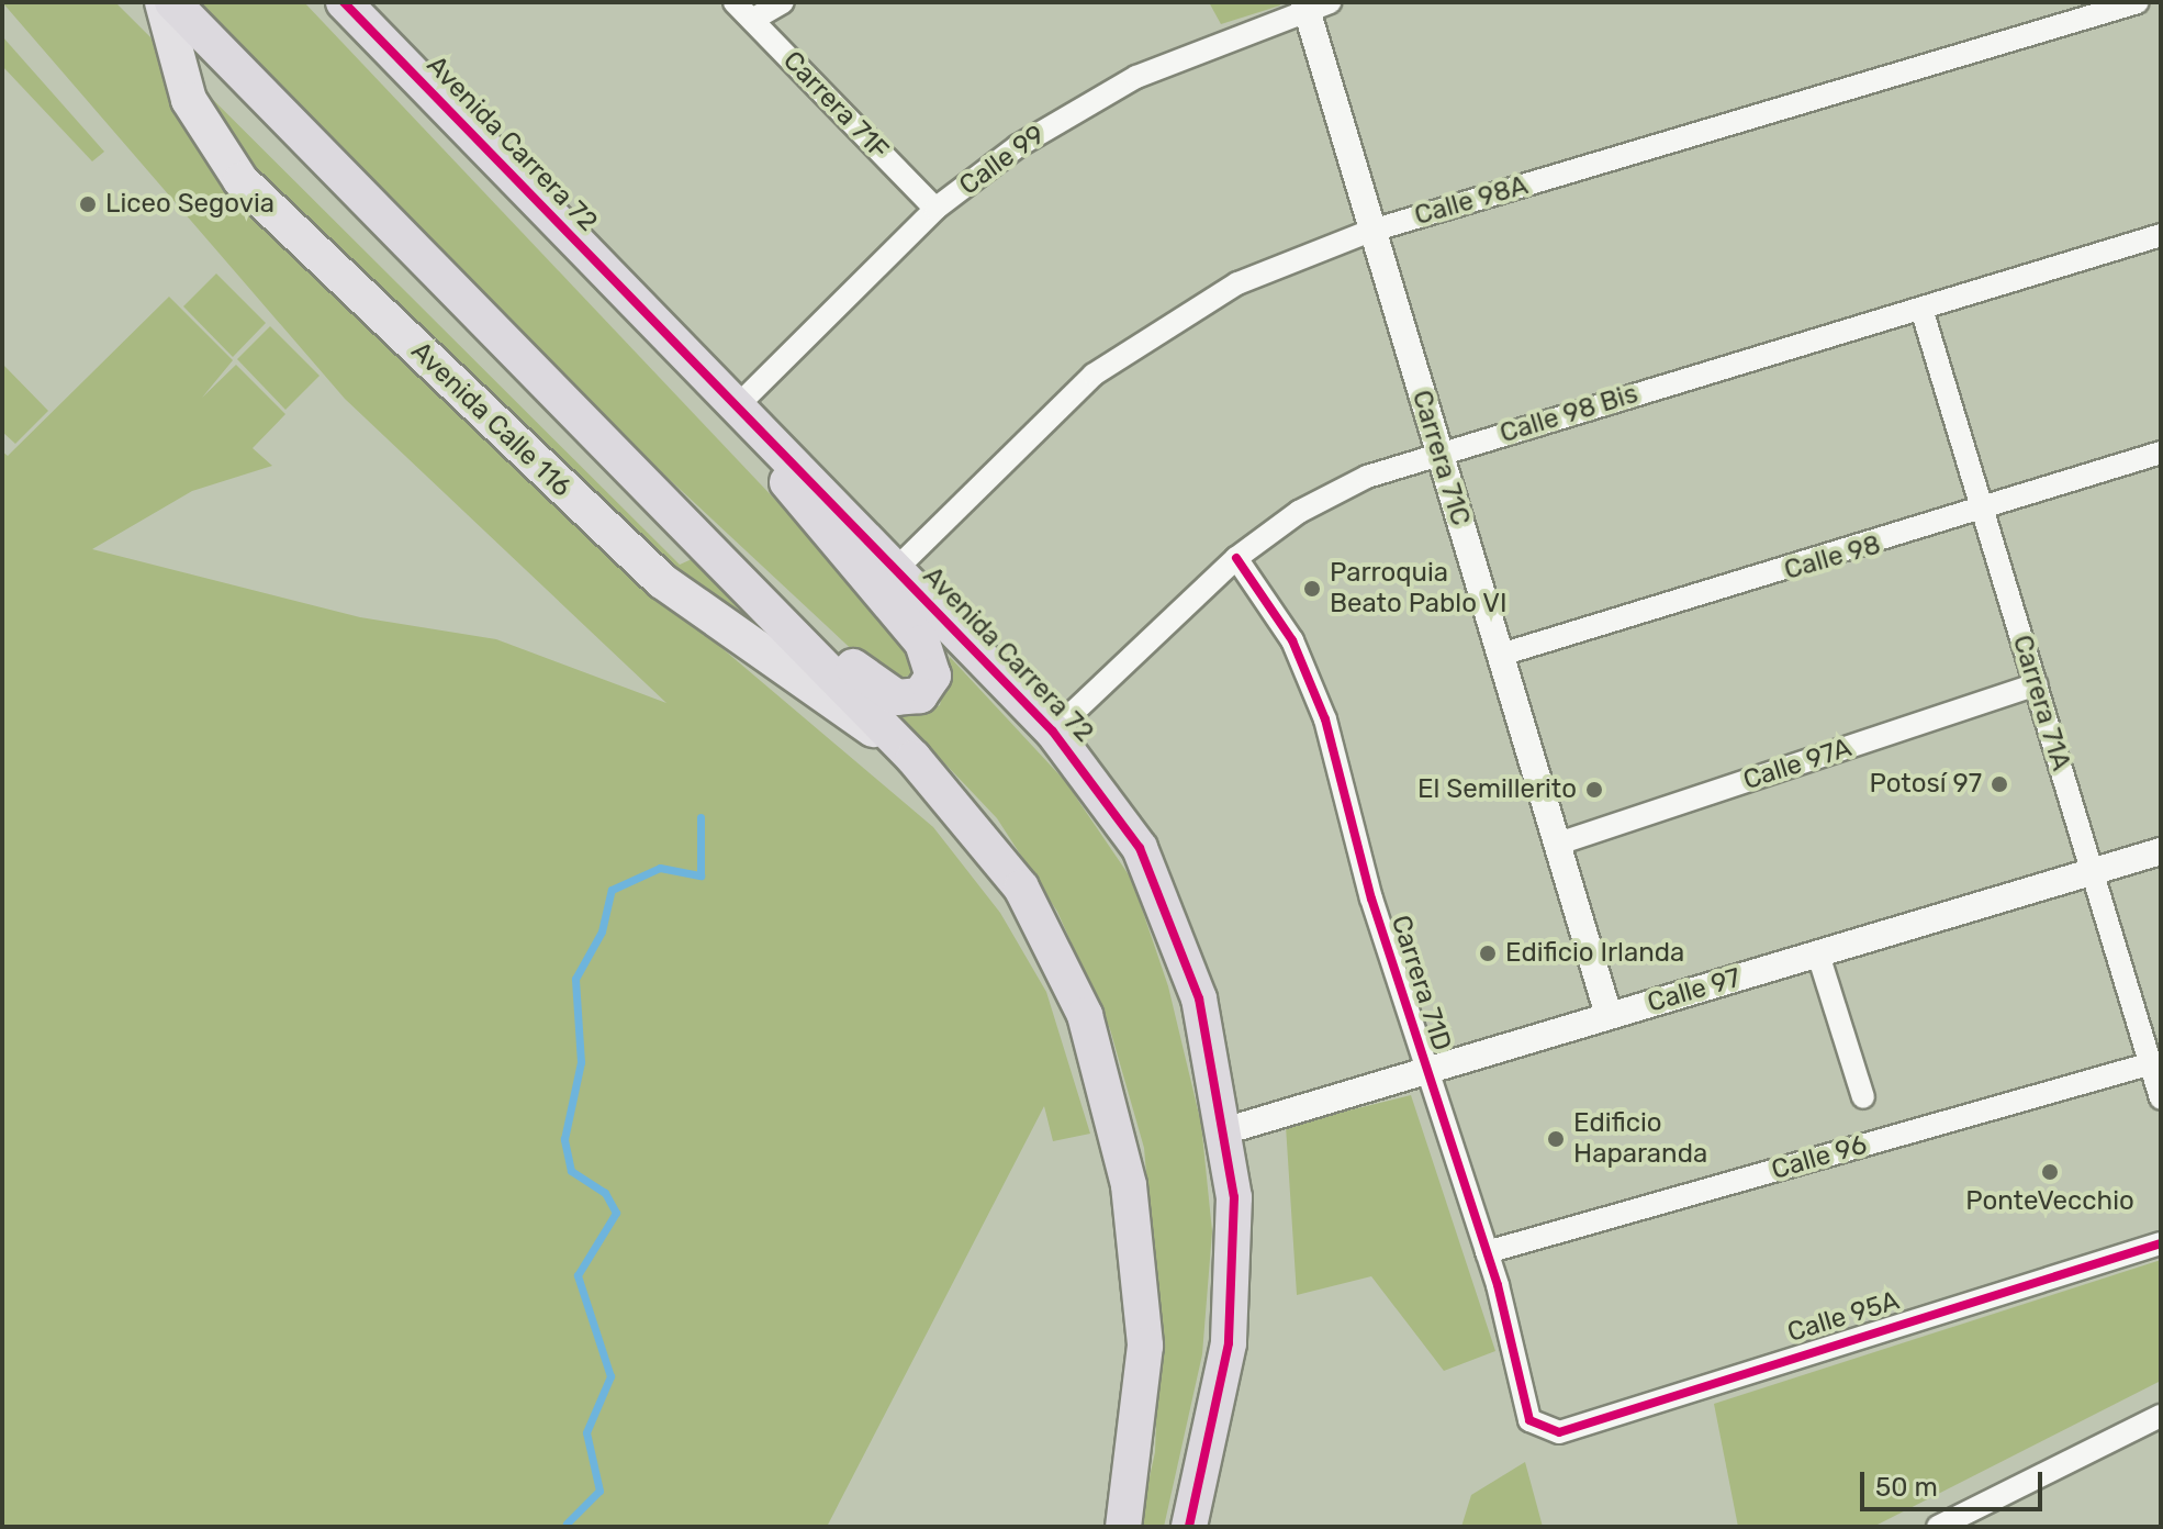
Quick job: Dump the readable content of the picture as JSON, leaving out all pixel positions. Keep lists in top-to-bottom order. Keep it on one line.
{"streets":{"highway":["Avenida Carrera 72"],"main road":["Avenida Calle 116"],"street":["Carrera 71F","Calle 99","Calle 98A","Calle 98 Bis","Carrera 71C","Calle 98","Carrera 71A","Calle 97A","Carrera 71D","Calle 97","Calle 96","Calle 95A"]},"crossings":[["Carrera 71F","Calle 99"],["Avenida Carrera 72","Calle 99"],["Avenida Carrera 72","Calle 98A"],["Avenida Carrera 72","Calle 98 Bis"],["Avenida Carrera 72","Calle 97"],["Calle 99","Carrera 71C"],["Calle 98A","Carrera 71C"],["Calle 98 Bis","Carrera 71C"],["Calle 98 Bis","Carrera 71A"],["Calle 98 Bis","Carrera 71D"],["Carrera 71C","Calle 98"],["Carrera 71C","Calle 97A"],["Carrera 71C","Calle 97"],["Calle 98","Carrera 71A"],["Carrera 71A","Calle 97A"],["Carrera 71A","Calle 97"],["Carrera 71A","Calle 96"],["Carrera 71D","Calle 97"],["Carrera 71D","Calle 96"],["Carrera 71D","Calle 95A"]],"places":["Liceo Segovia","Parroquia Beato Pablo VI","Potosí 97","El Semillerito","Edificio Irlanda","Edificio Haparanda","PonteVecchio"],"scale_bar":"50 m"}
